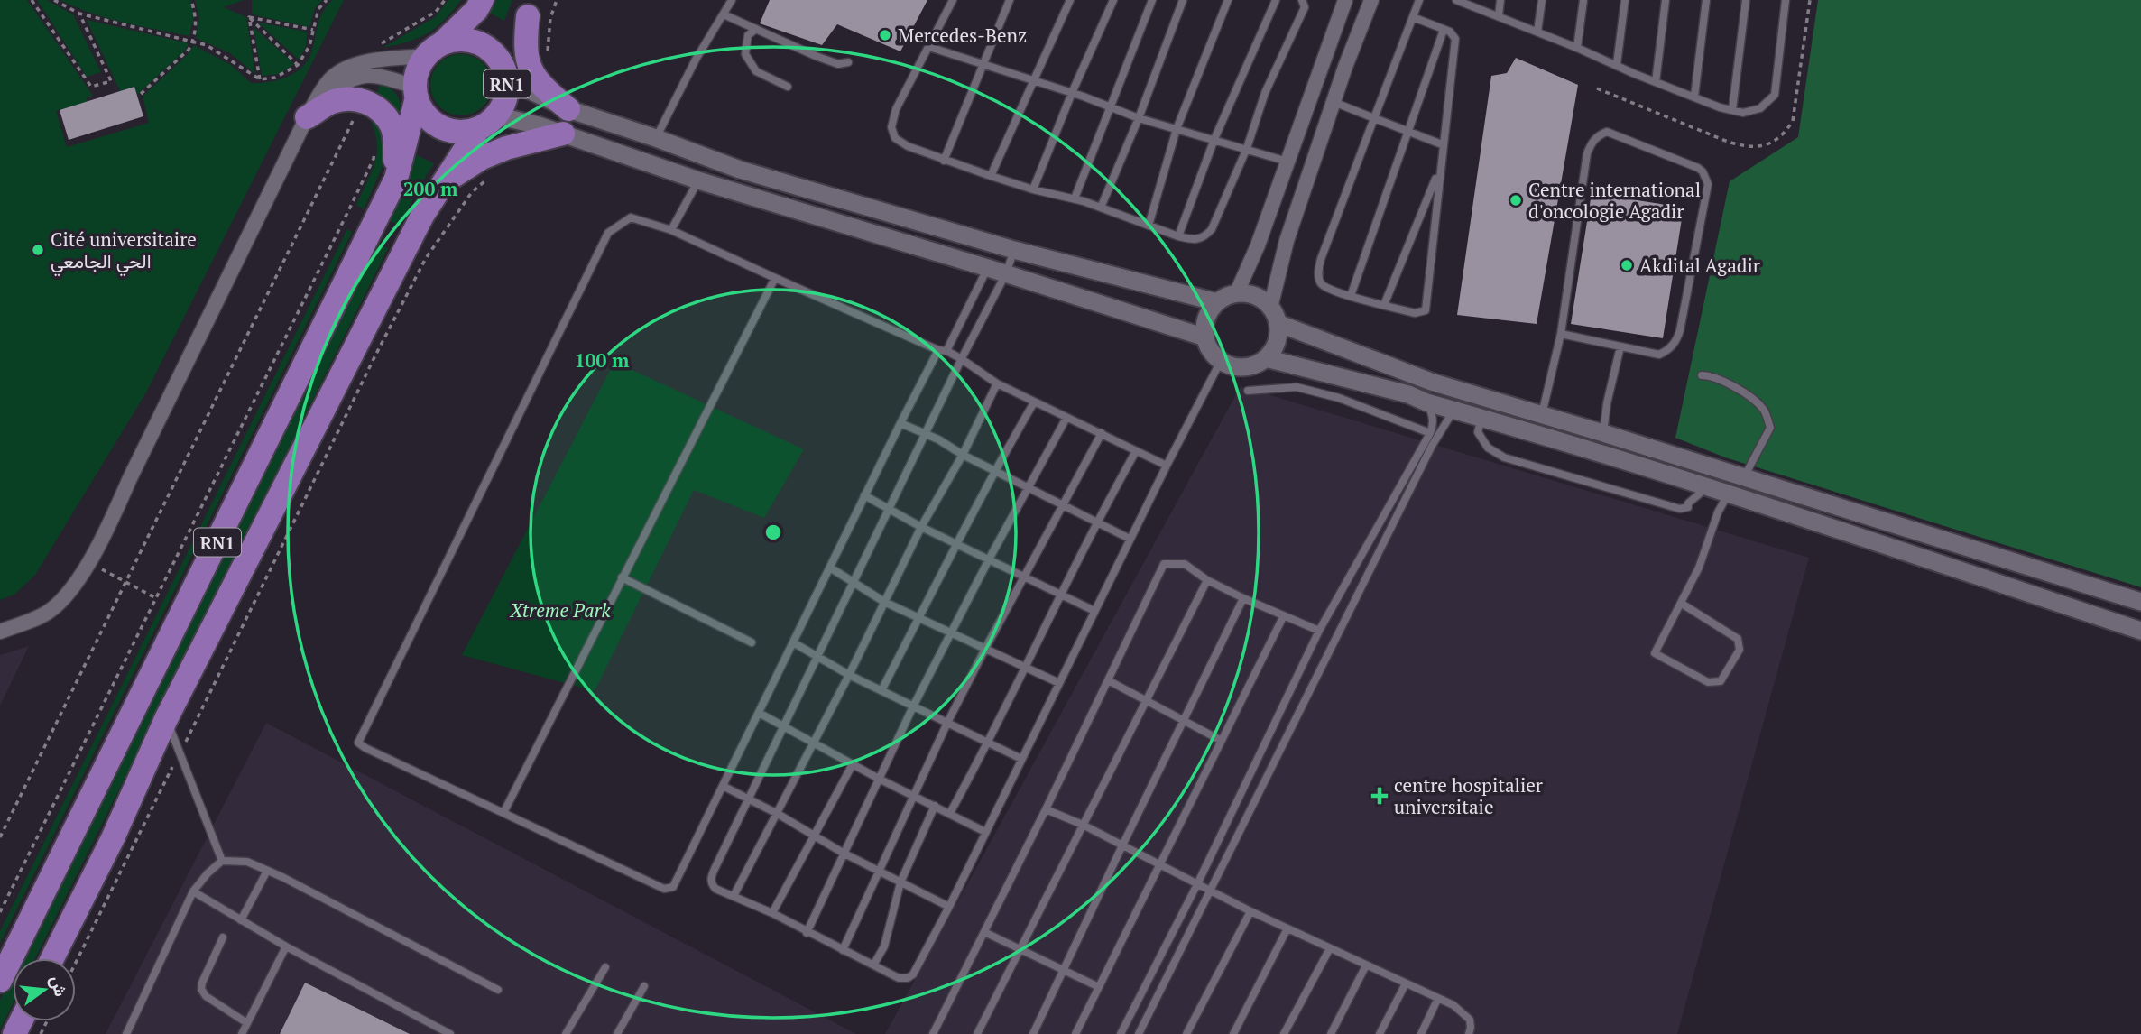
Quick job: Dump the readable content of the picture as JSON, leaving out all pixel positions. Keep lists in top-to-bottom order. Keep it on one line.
{"streets":{"highway":["RN1"]},"parks":["Xtreme Park"],"places":{"other":["Mercedes-Benz","Centre international d'oncologie Agadir","Cité universitaire الحي الجامعي","Akdital Agadir"],"health":["centre hospitalier universitaie"]},"north":"right","rings":["200 m","100 m"]}
